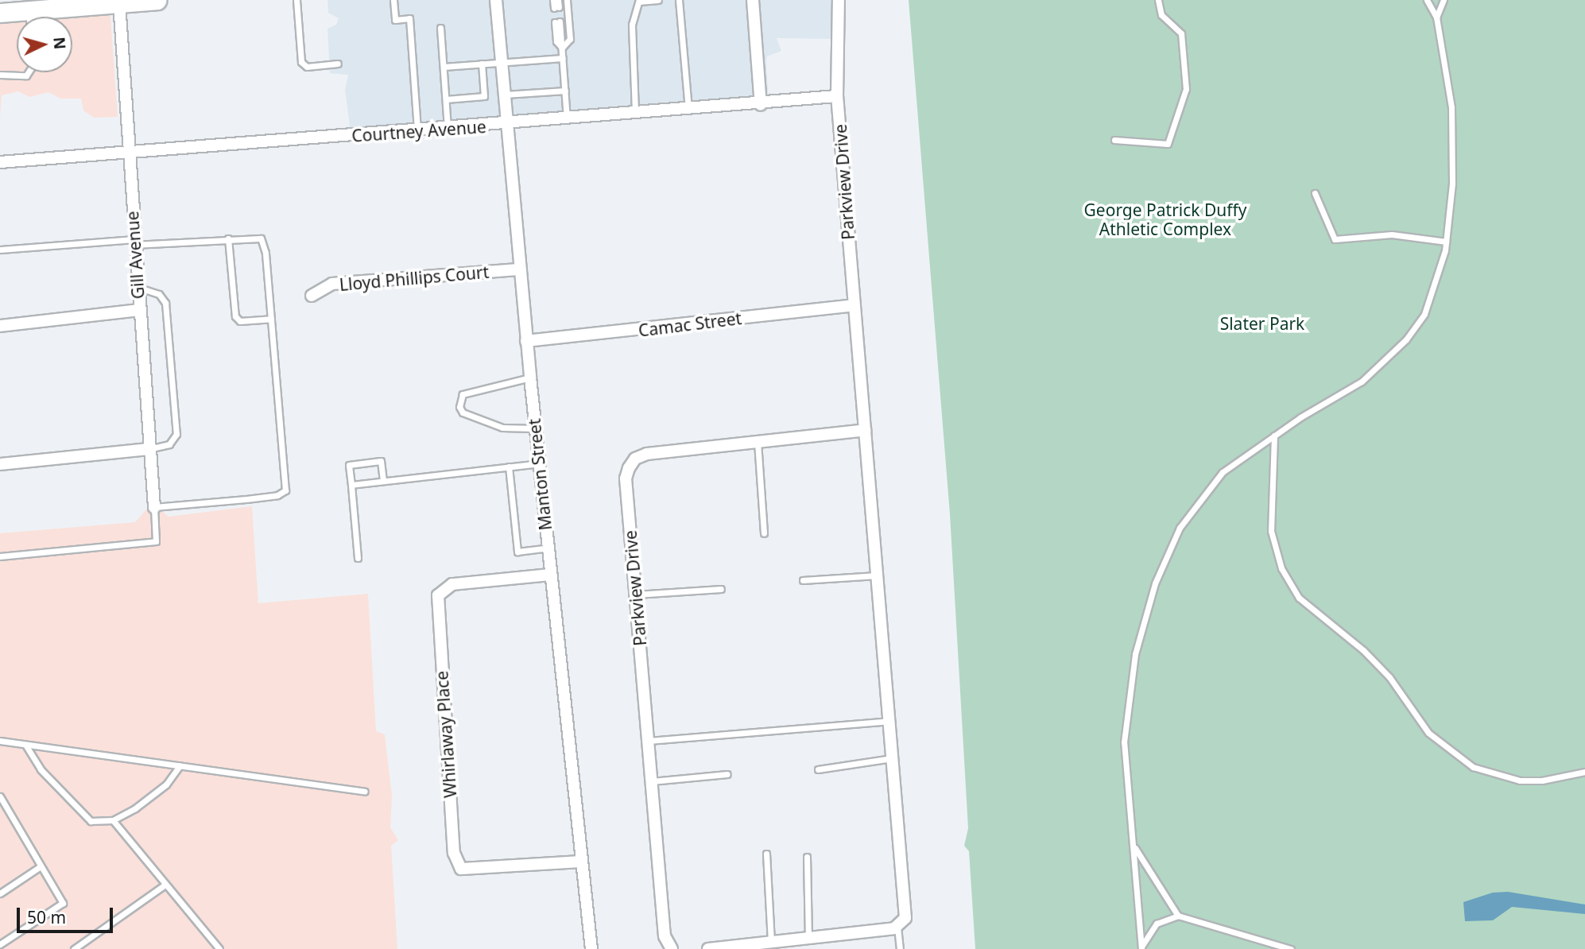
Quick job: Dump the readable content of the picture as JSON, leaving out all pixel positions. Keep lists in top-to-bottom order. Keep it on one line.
{"streets":{"street":["Courtney Avenue","Parkview Drive","Gill Avenue","Lloyd Phillips Court","Camac Street","Manton Street","Whirlaway Place"]},"crossings":[["Courtney Avenue","Parkview Drive"],["Courtney Avenue","Gill Avenue"],["Courtney Avenue","Manton Street"],["Parkview Drive","Camac Street"],["Lloyd Phillips Court","Manton Street"],["Camac Street","Manton Street"],["Manton Street","Whirlaway Place"]],"parks":["George Patrick Duffy Athletic Complex","Slater Park"],"scale_bar":"50 m","north":"right"}
